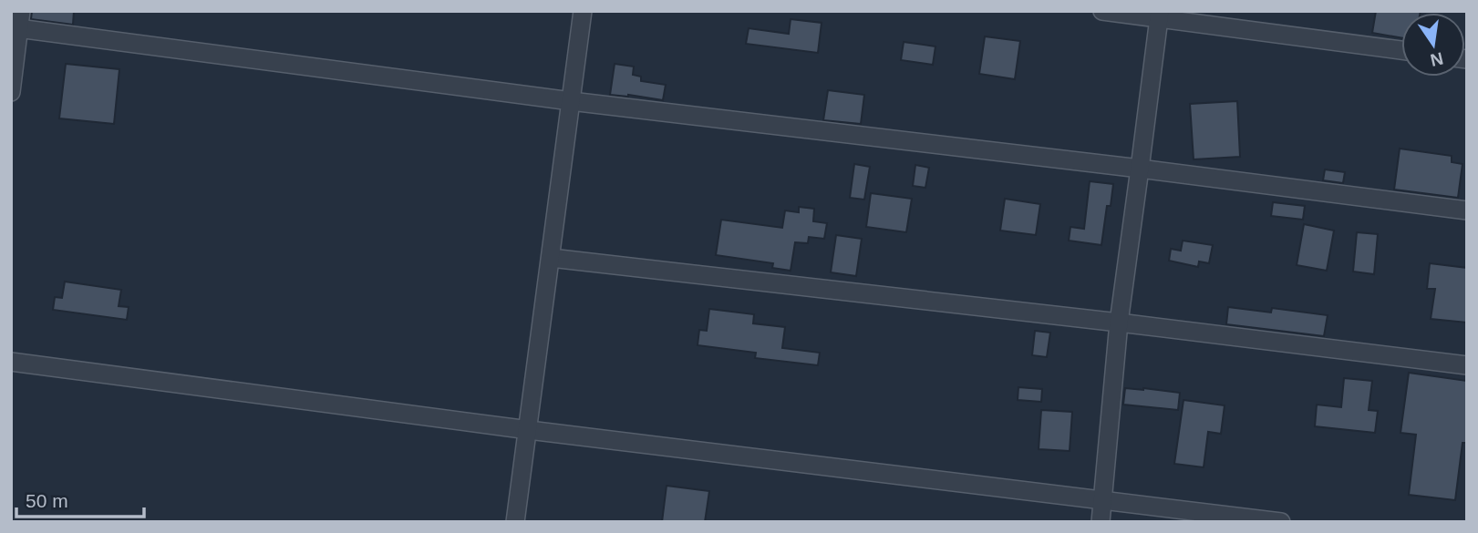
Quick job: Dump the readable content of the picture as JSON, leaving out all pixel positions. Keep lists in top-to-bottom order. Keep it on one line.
{"scale_bar":"50 m","north":"bottom"}
